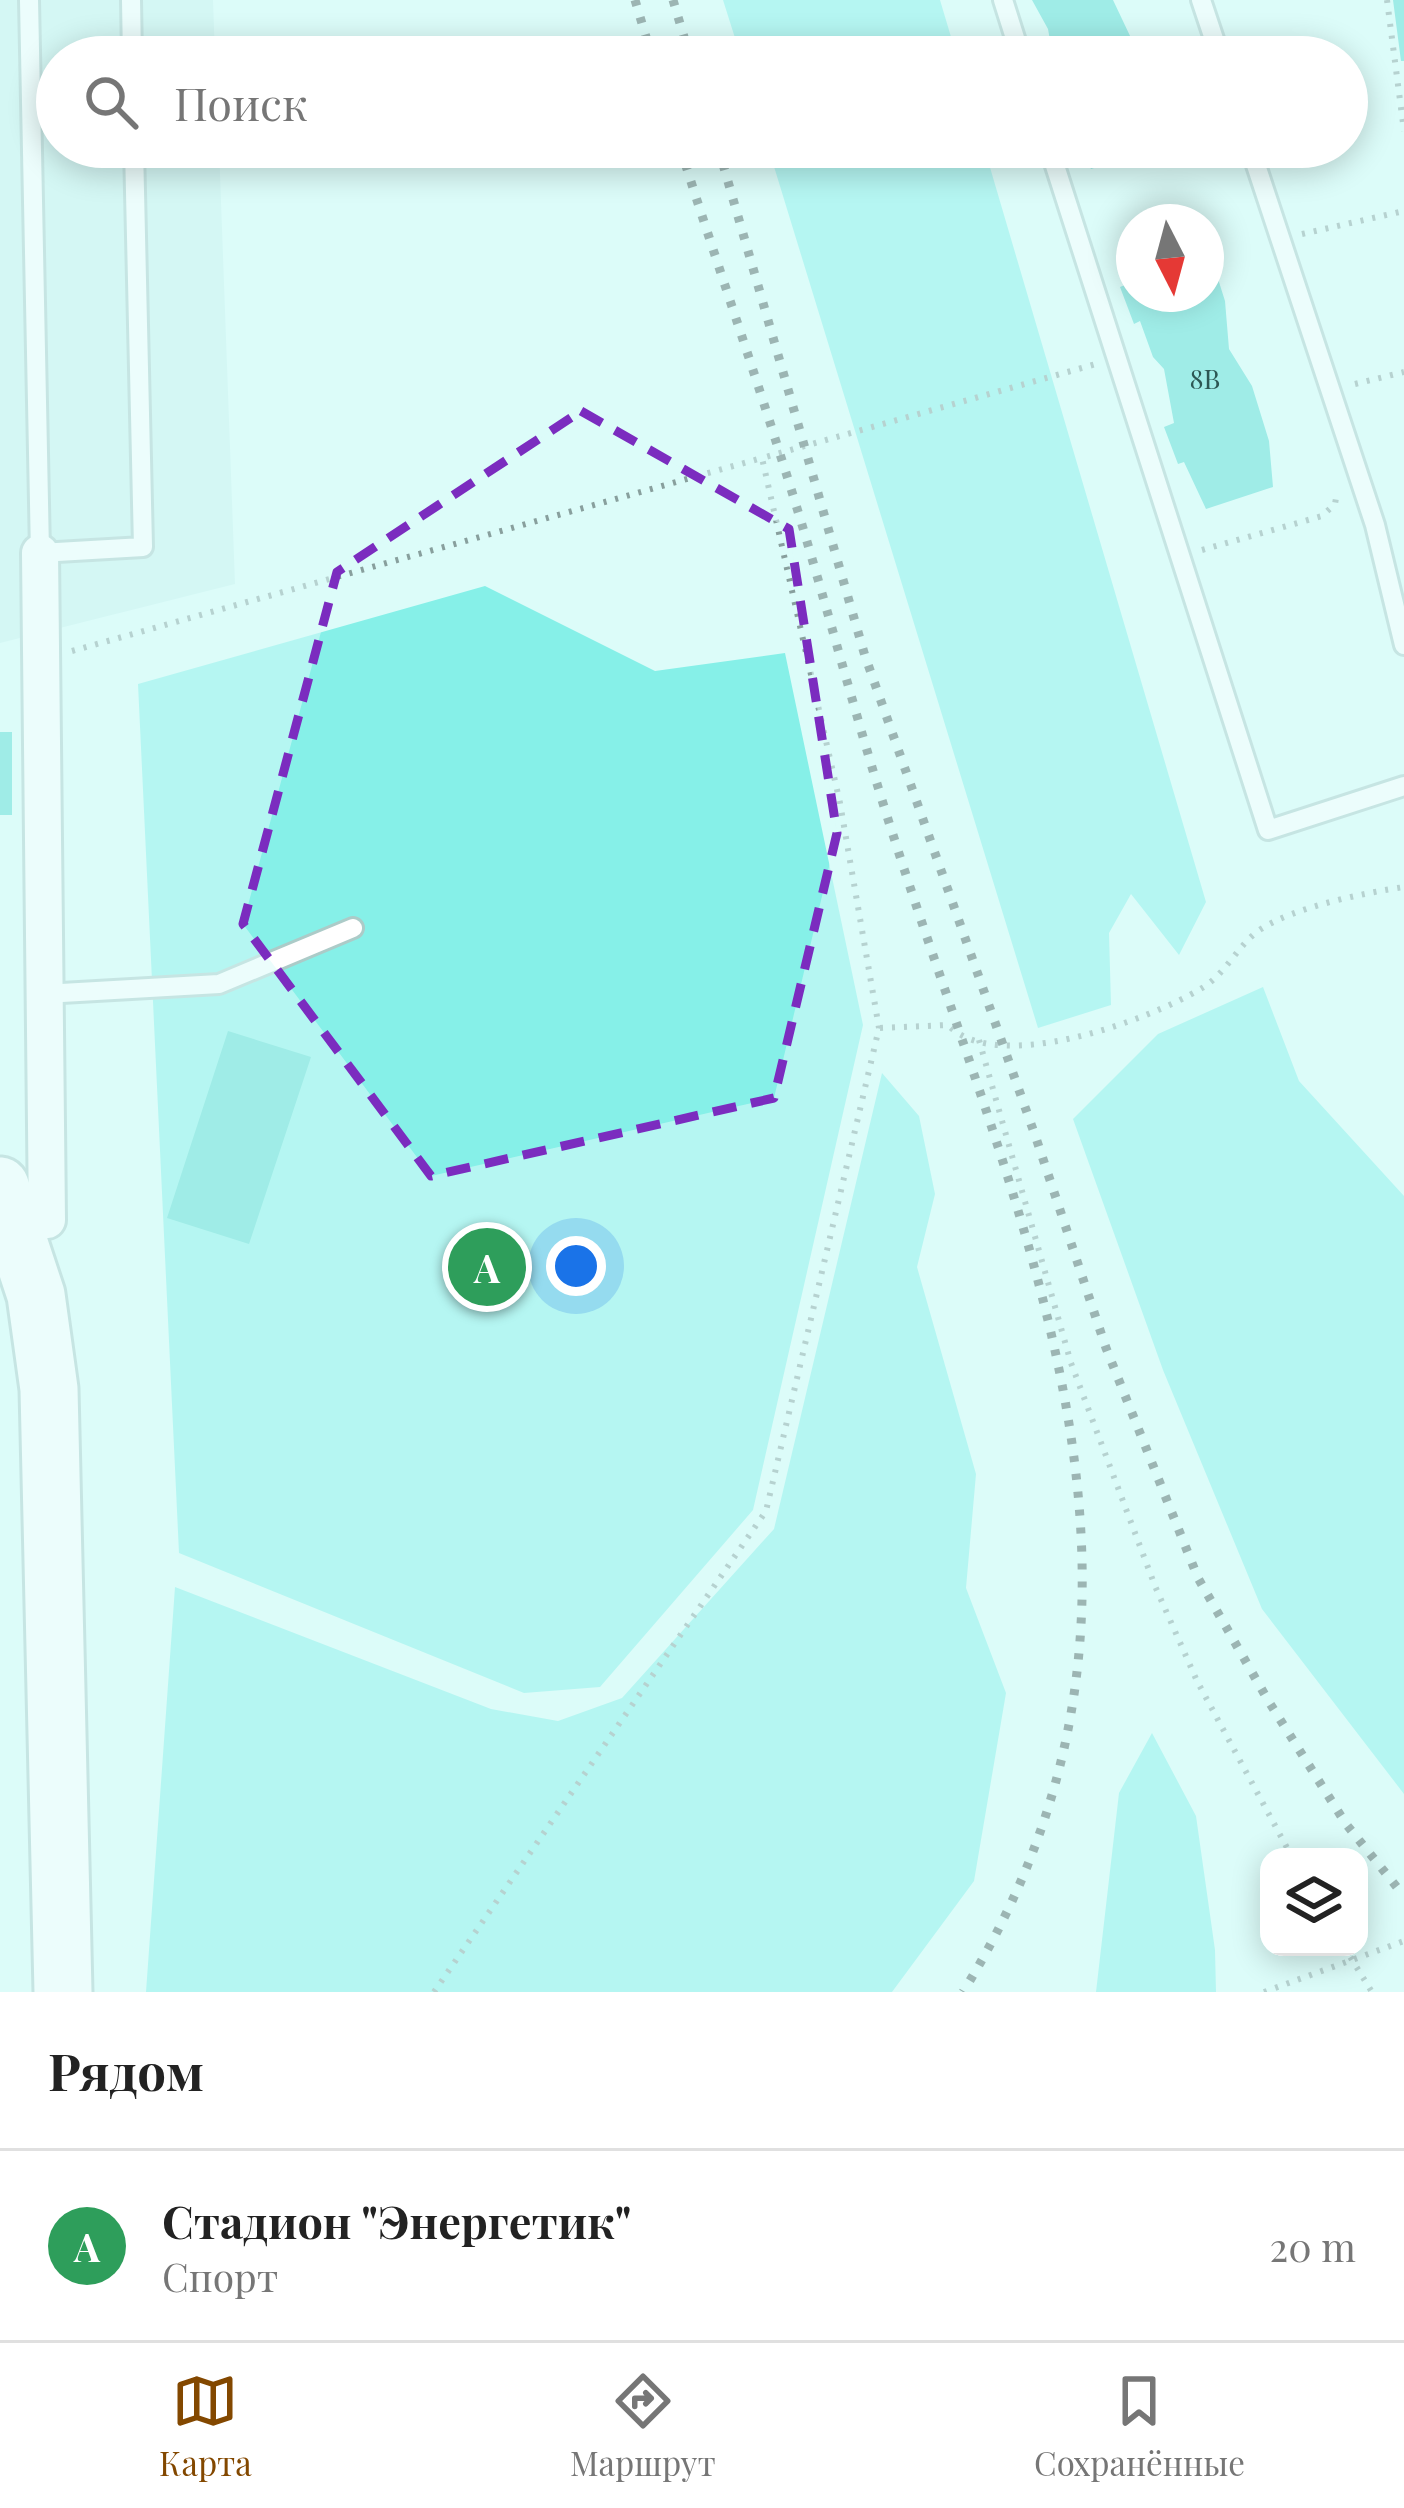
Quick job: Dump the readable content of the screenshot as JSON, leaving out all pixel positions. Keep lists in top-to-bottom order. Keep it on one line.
{"house_numbers":["8В"],"north":"bottom","page":{"search":"Поиск","pins":"A","heading":"Рядом","list":[{"mark":"A","name":"Стадион \"Энергетик\"","note":"Спорт","value":"20 m"}],"nav":["Карта","Маршрут","Сохранённые"]}}
